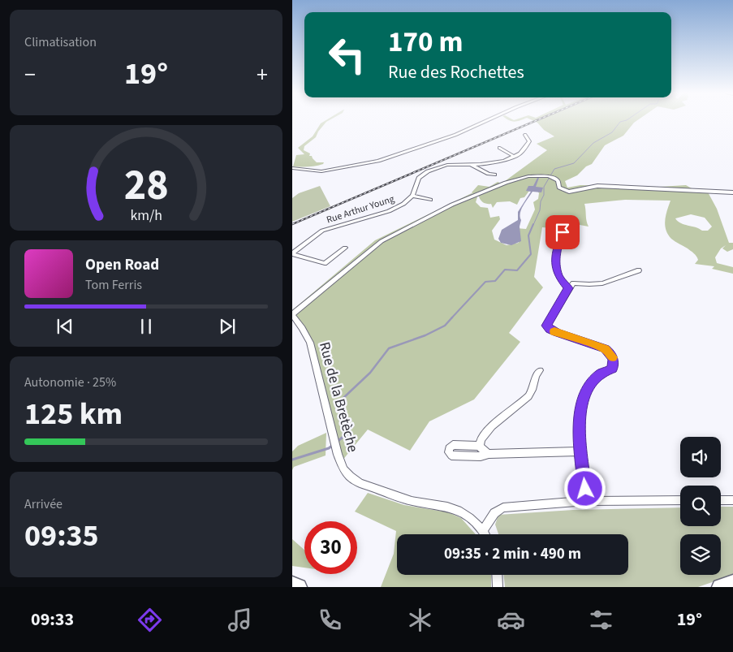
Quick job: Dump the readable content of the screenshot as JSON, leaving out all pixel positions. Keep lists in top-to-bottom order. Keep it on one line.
{"streets":{"street":["Rue Arthur Young","Rue de la Bretèche"]},"page":{"tile":["Climatisation",["Autonomie · 25%","125 km"],["Arrivée","09:35"]],"turn":["170 m","Rue des Rochettes"],"heat":["−","19°","+"],"song":["Open Road","Tom Ferris"],"limit":"30","trip":"09:35 · 2 min · 490 m","tabs":["09:33","19°"],"gauge":["28","km/h"]}}
